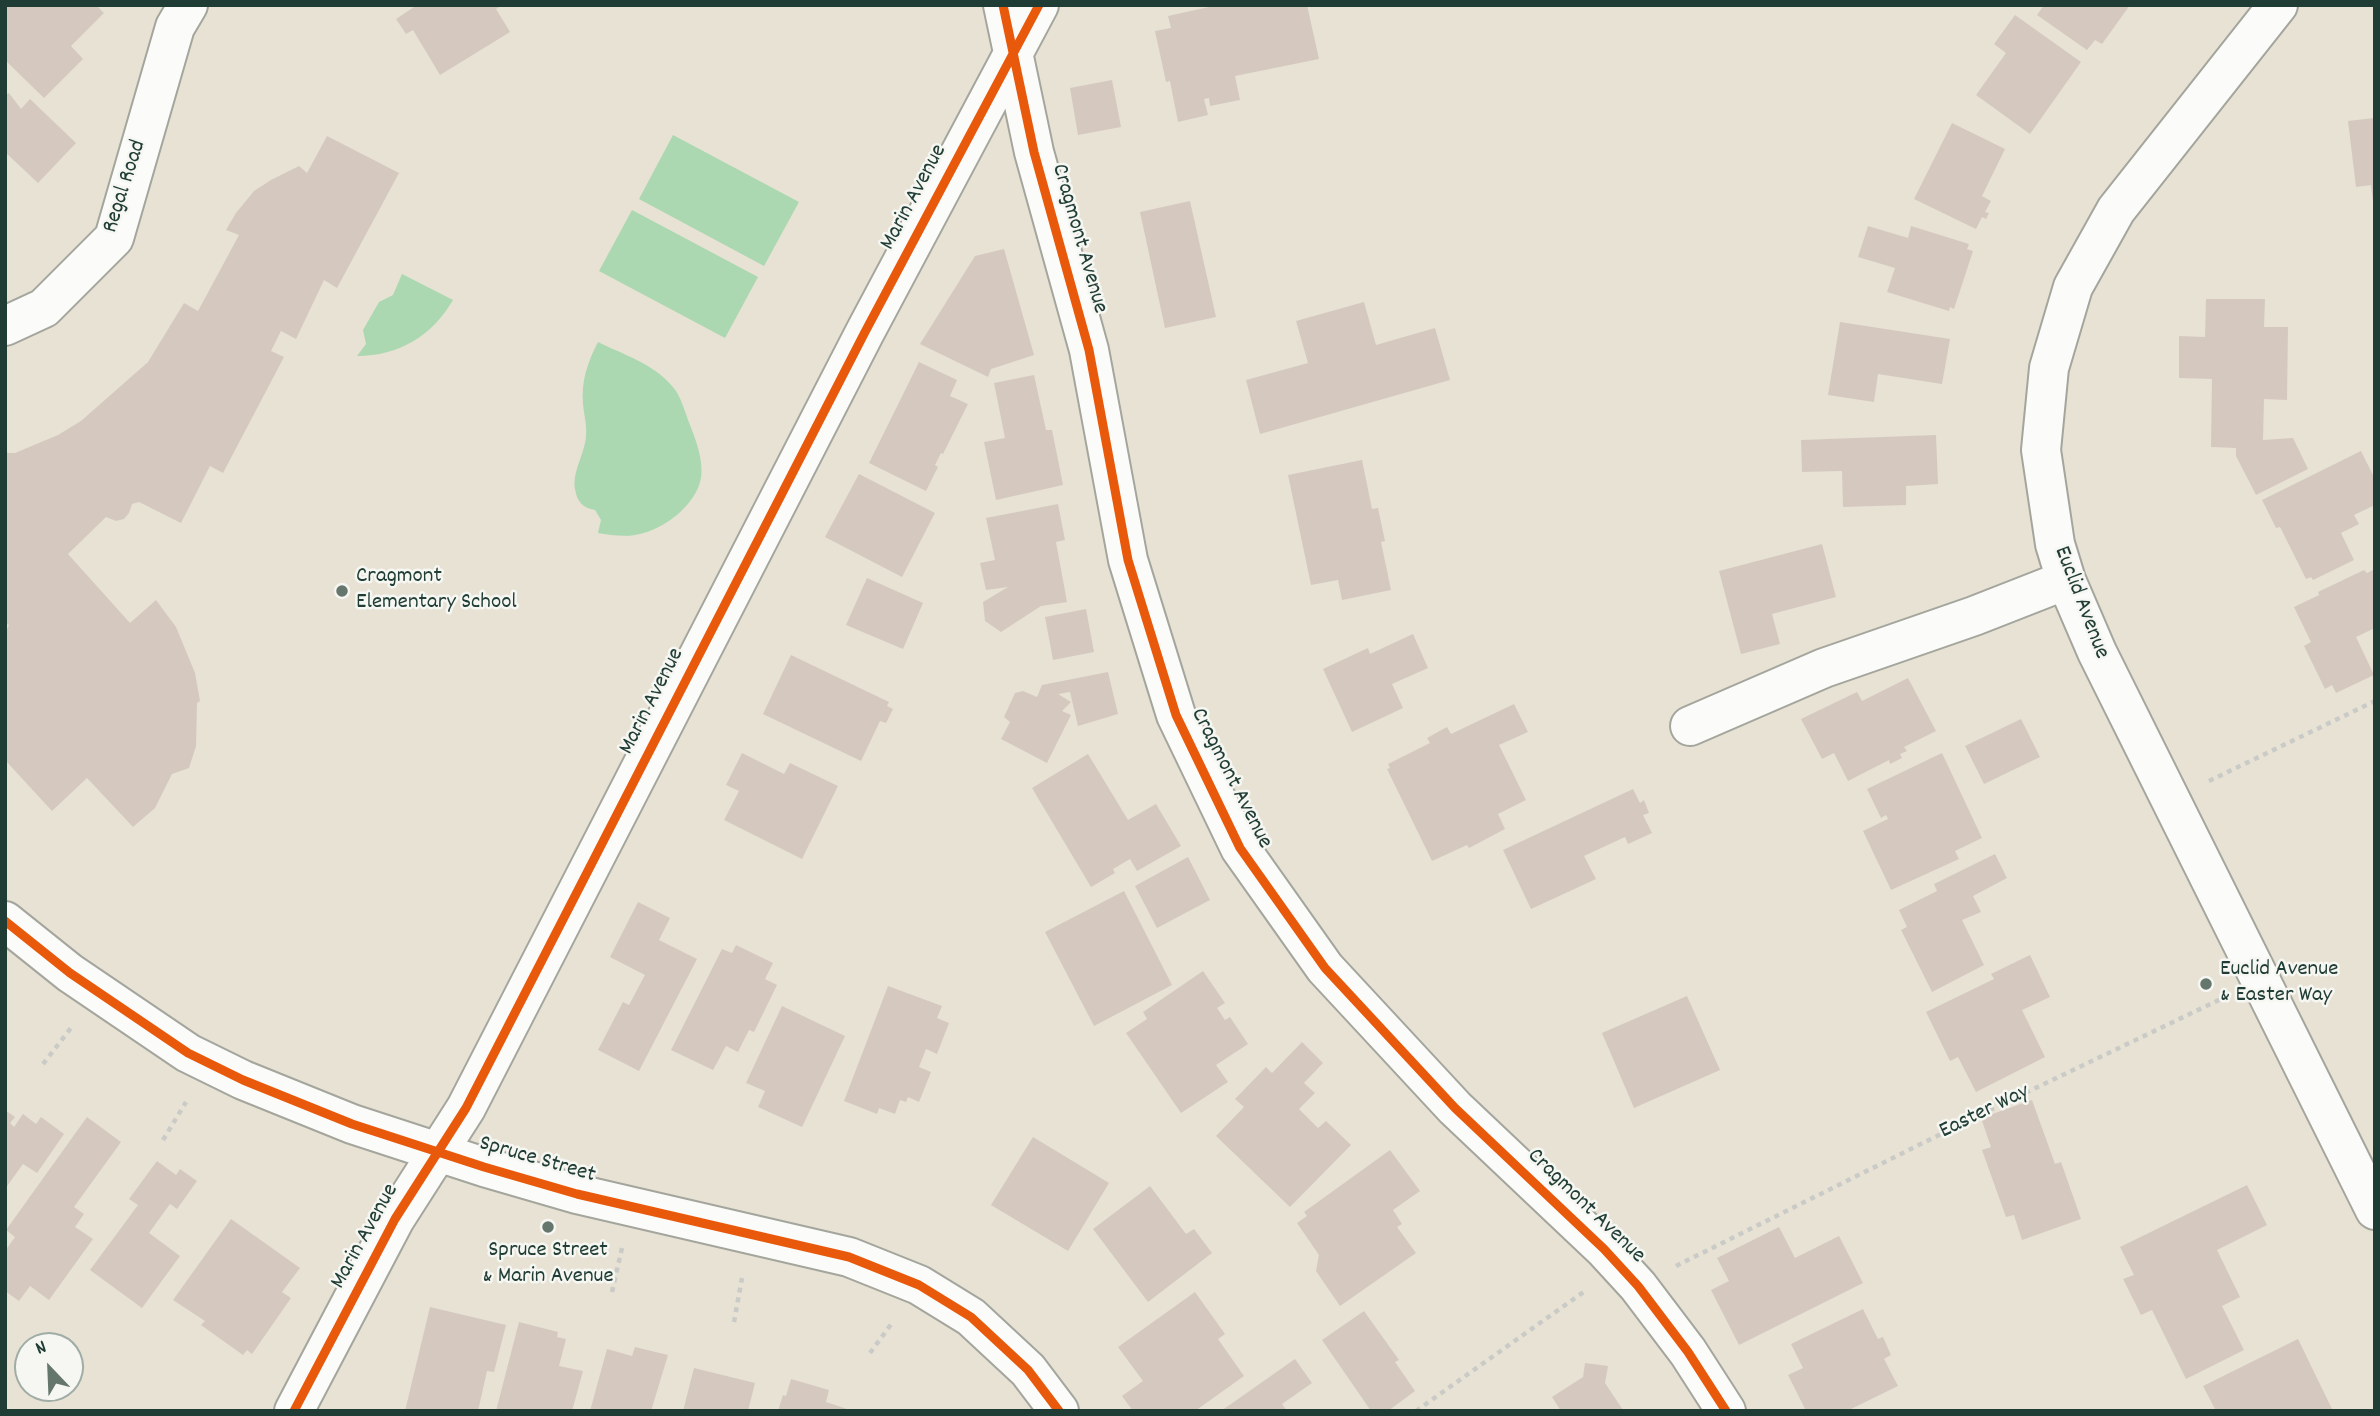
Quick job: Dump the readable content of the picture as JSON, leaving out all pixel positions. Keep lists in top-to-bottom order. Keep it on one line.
{"streets":{"street":["Regal Road","Marin Avenue","Cragmont Avenue","Euclid Avenue","Spruce Street"],"path":["Easter Way"]},"crossings":[["Marin Avenue","Cragmont Avenue"],["Marin Avenue","Spruce Street"],["Euclid Avenue","Easter Way"]],"places":["Cragmont Elementary School","Euclid Avenue & Easter Way","Spruce Street & Marin Avenue"],"north":"top left"}
